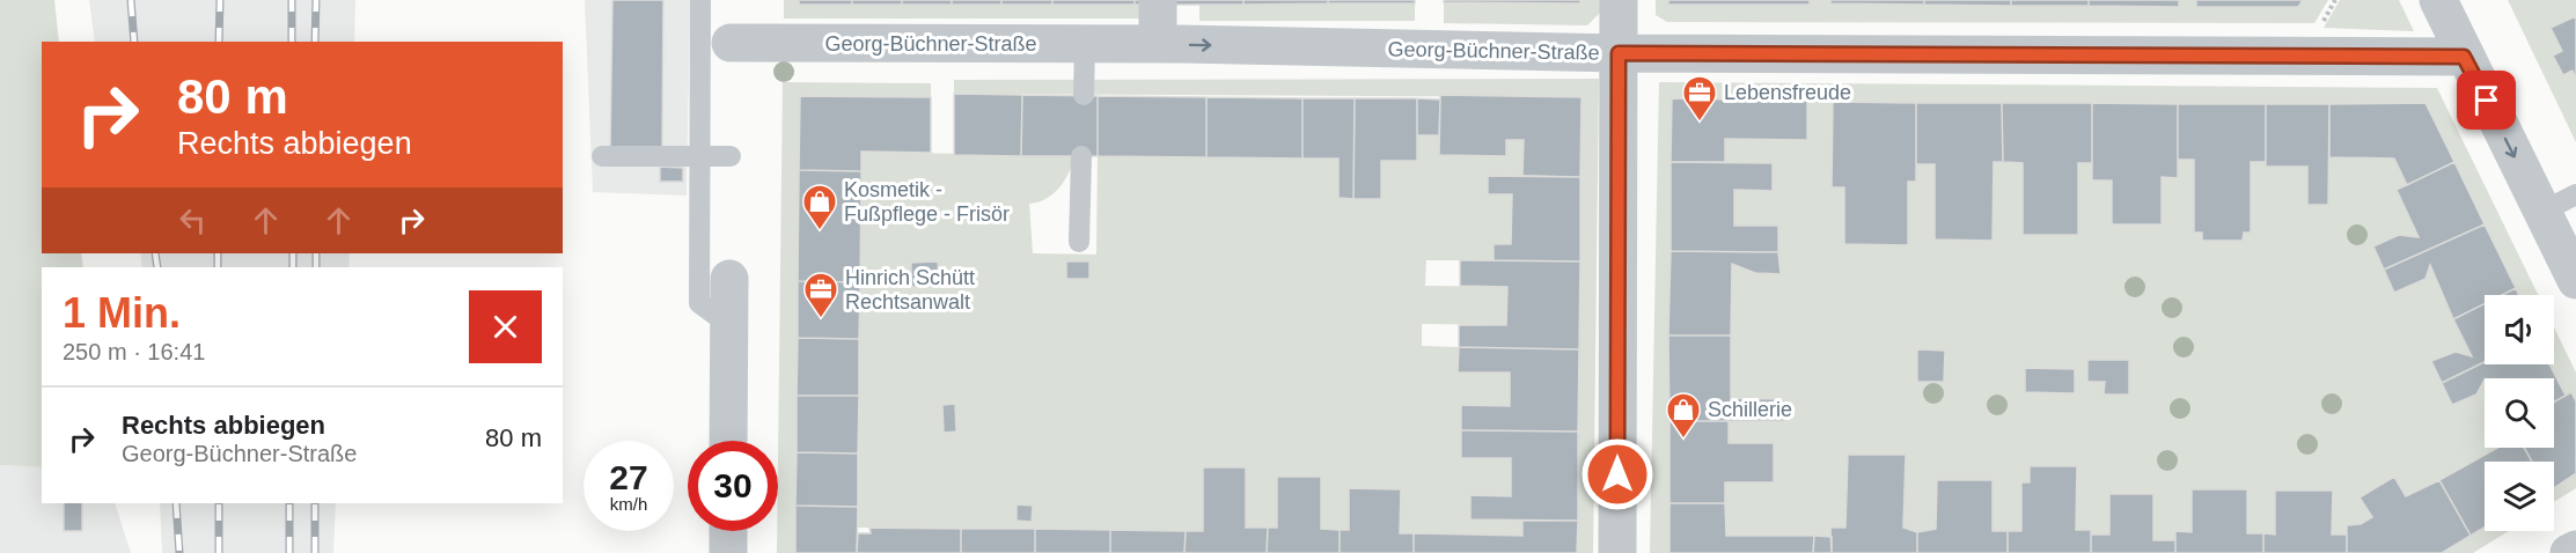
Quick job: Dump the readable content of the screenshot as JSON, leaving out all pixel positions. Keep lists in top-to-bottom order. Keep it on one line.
{"streets":{"street":["Georg-Büchner-Straße"]},"places":{"office":["Lebensfreude","Hinrich Schütt Rechtsanwalt"],"shop":["Kosmetik - Fußpflege - Frisör","Schillerie"]},"page":{"turn":["80 m","Rechts abbiegen"],"heading":["1 Min.","250 m · 16:41"],"list":[{"name":"Rechts abbiegen","note":"Georg-Büchner-Straße","value":"80 m"}],"speed":"27 km/h","limit":"30"}}
